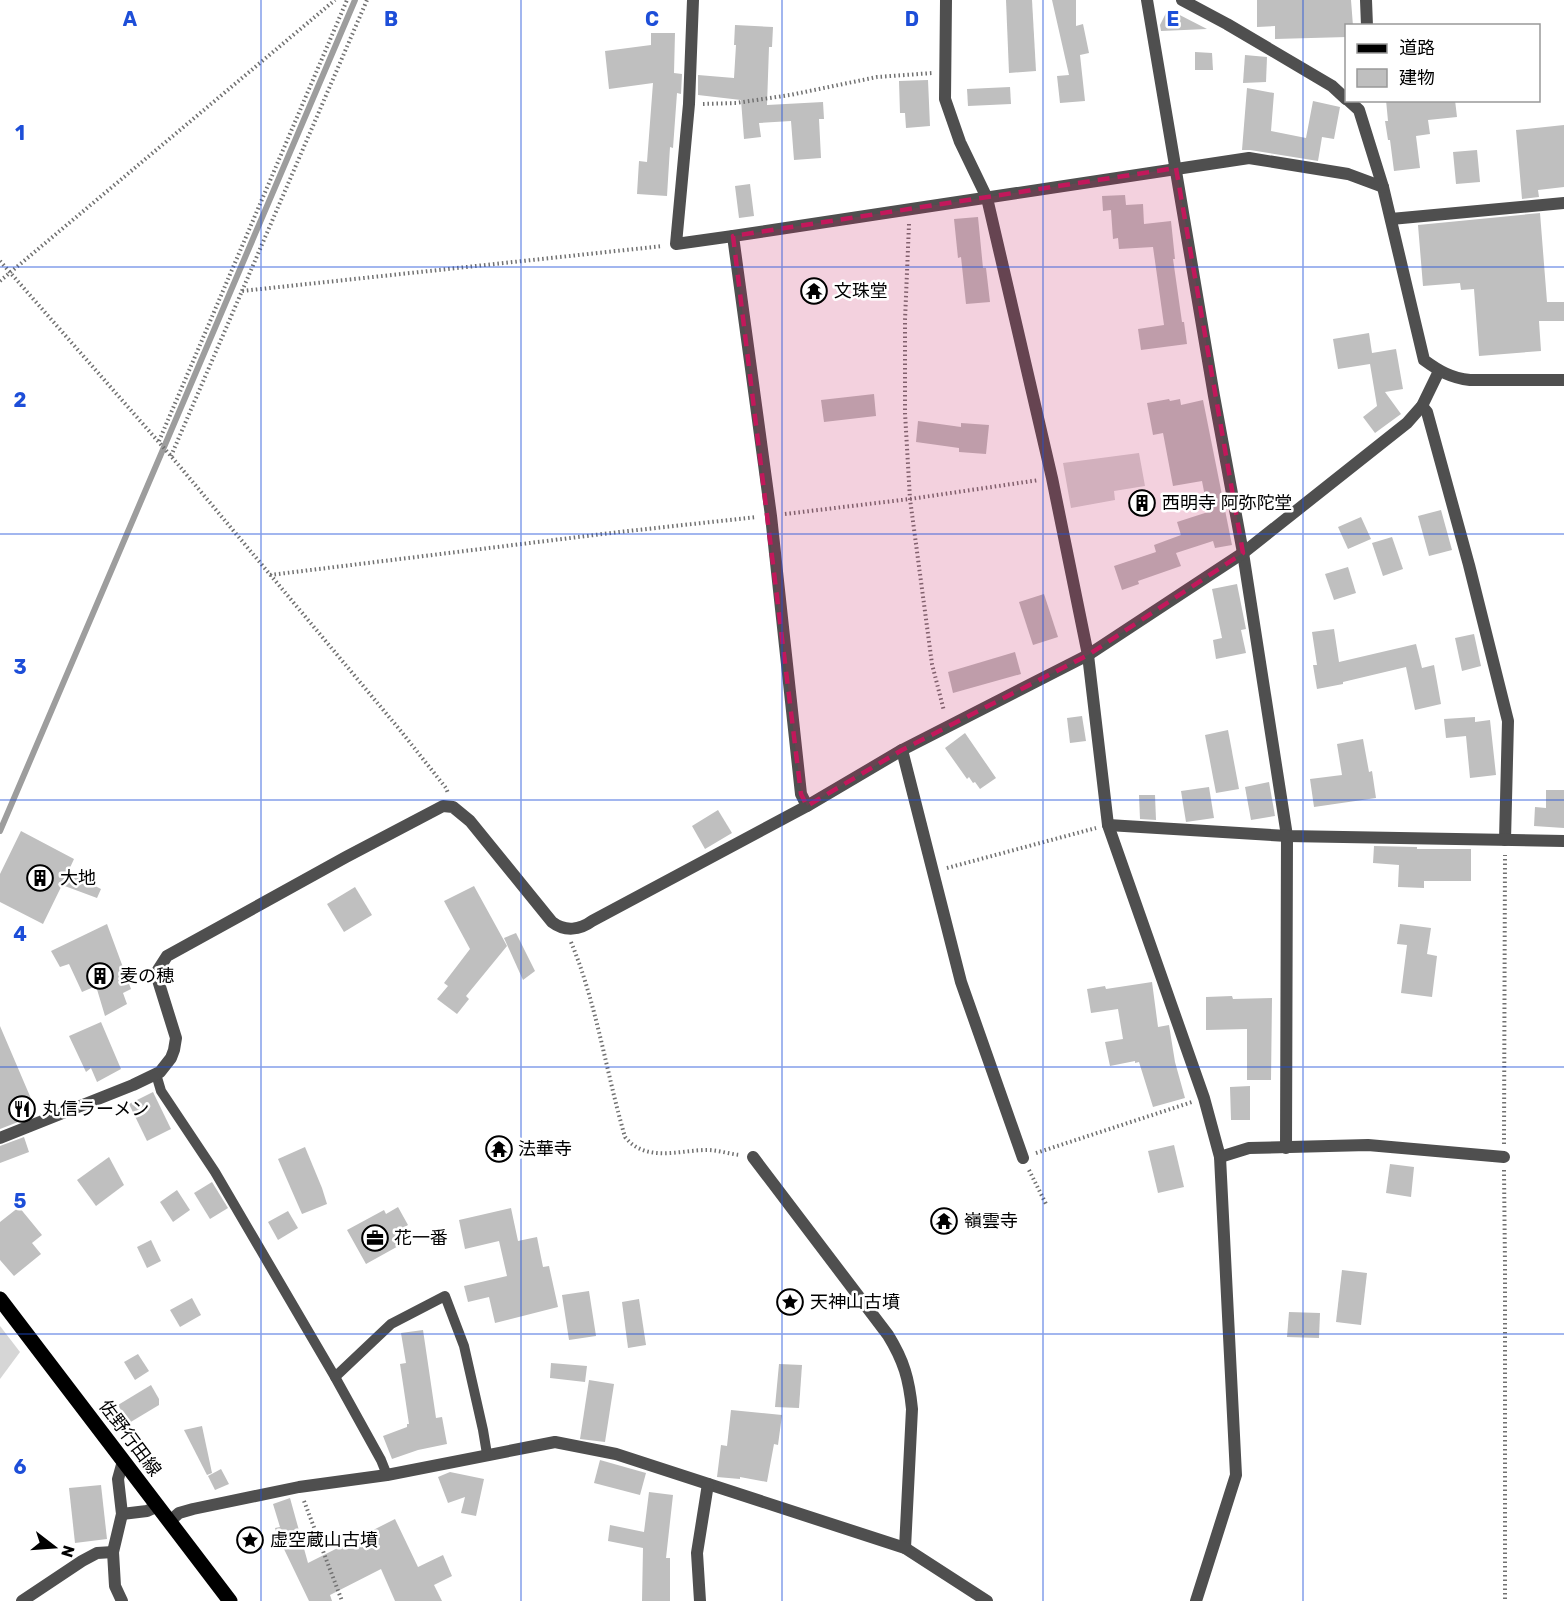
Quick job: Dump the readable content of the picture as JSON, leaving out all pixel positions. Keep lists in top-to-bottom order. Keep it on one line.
{"streets":{"main road":["佐野行田線"]},"places":{"temple":["文珠堂","法華寺","嶺雲寺"],"building":["西明寺 阿弥陀堂","大地","麦の穂"],"restaurant":["丸信ラーメン"],"office":["花一番"],"place":["天神山古墳","虚空蔵山古墳"]},"legend":["道路","建物"],"north":"right","grid":{"columns":["A","B","C","D","E"],"rows":["1","2","3","4","5","6"]}}
